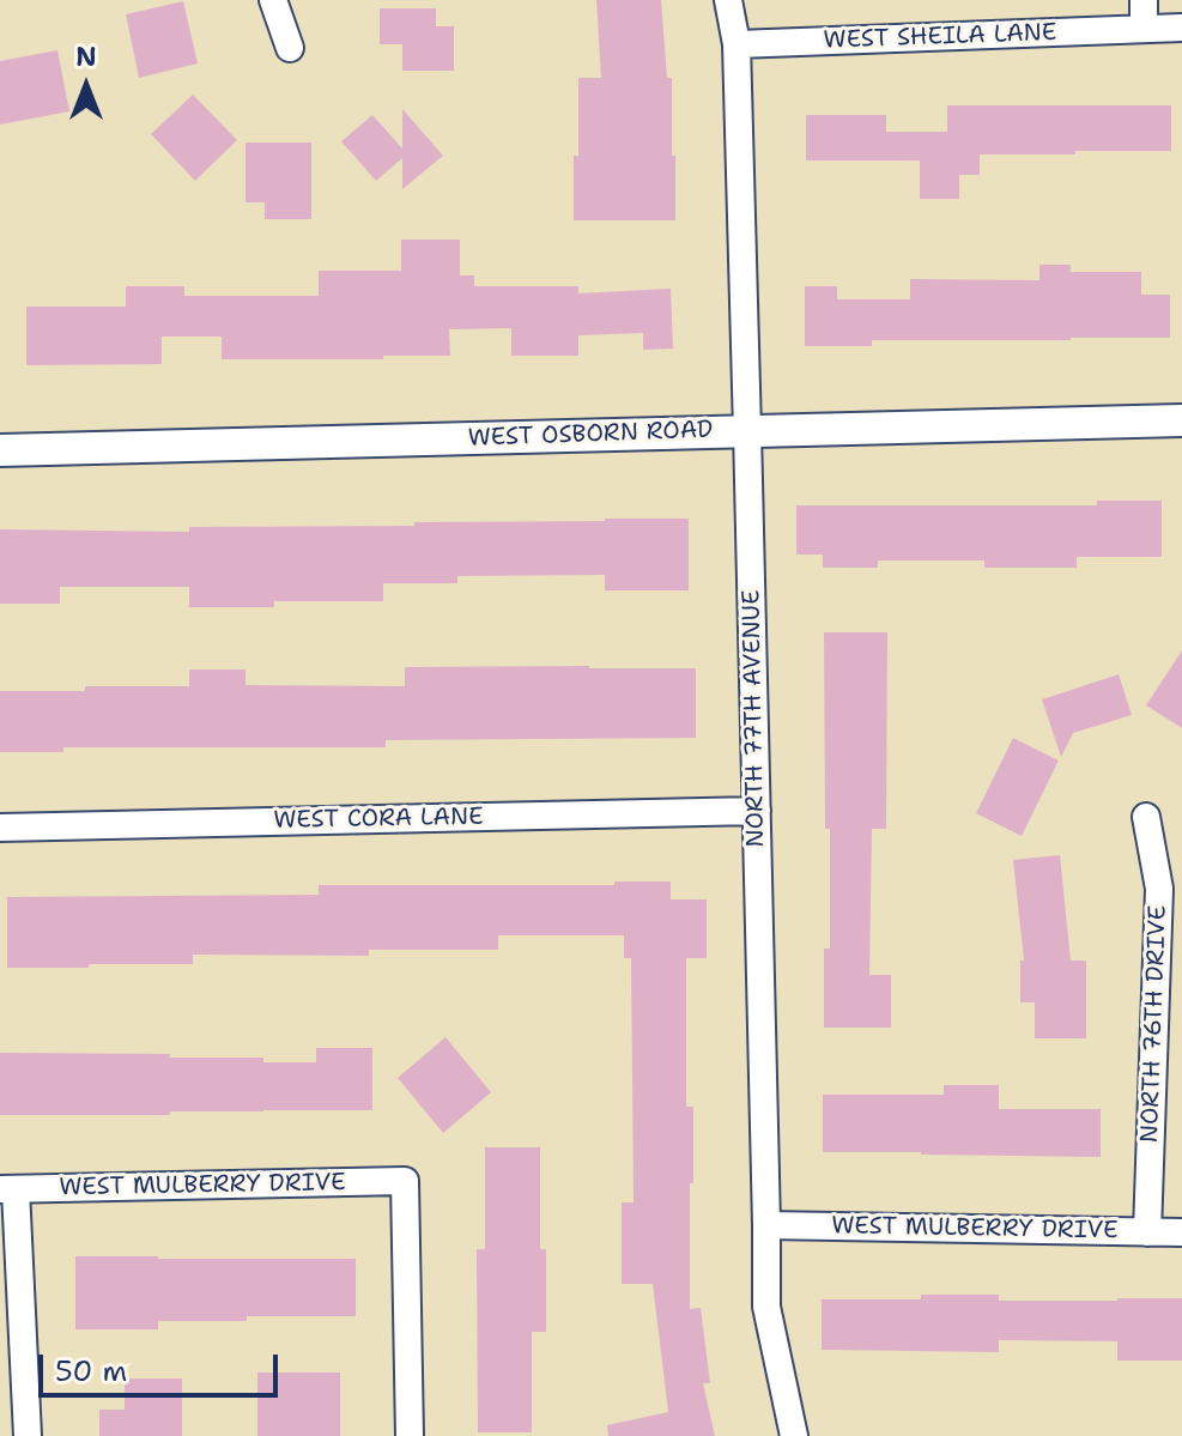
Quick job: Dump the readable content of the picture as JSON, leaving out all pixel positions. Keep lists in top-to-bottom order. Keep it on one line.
{"streets":{"street":["WEST SHEILA LANE","WEST OSBORN ROAD","NORTH 77TH AVENUE","WEST CORA LANE","NORTH 76TH DRIVE","WEST MULBERRY DRIVE"]},"crossings":[["WEST SHEILA LANE","NORTH 77TH AVENUE"],["WEST OSBORN ROAD","NORTH 77TH AVENUE"],["NORTH 77TH AVENUE","WEST CORA LANE"],["NORTH 77TH AVENUE","WEST MULBERRY DRIVE"],["NORTH 76TH DRIVE","WEST MULBERRY DRIVE"]],"scale_bar":"50 m","north":"top"}
